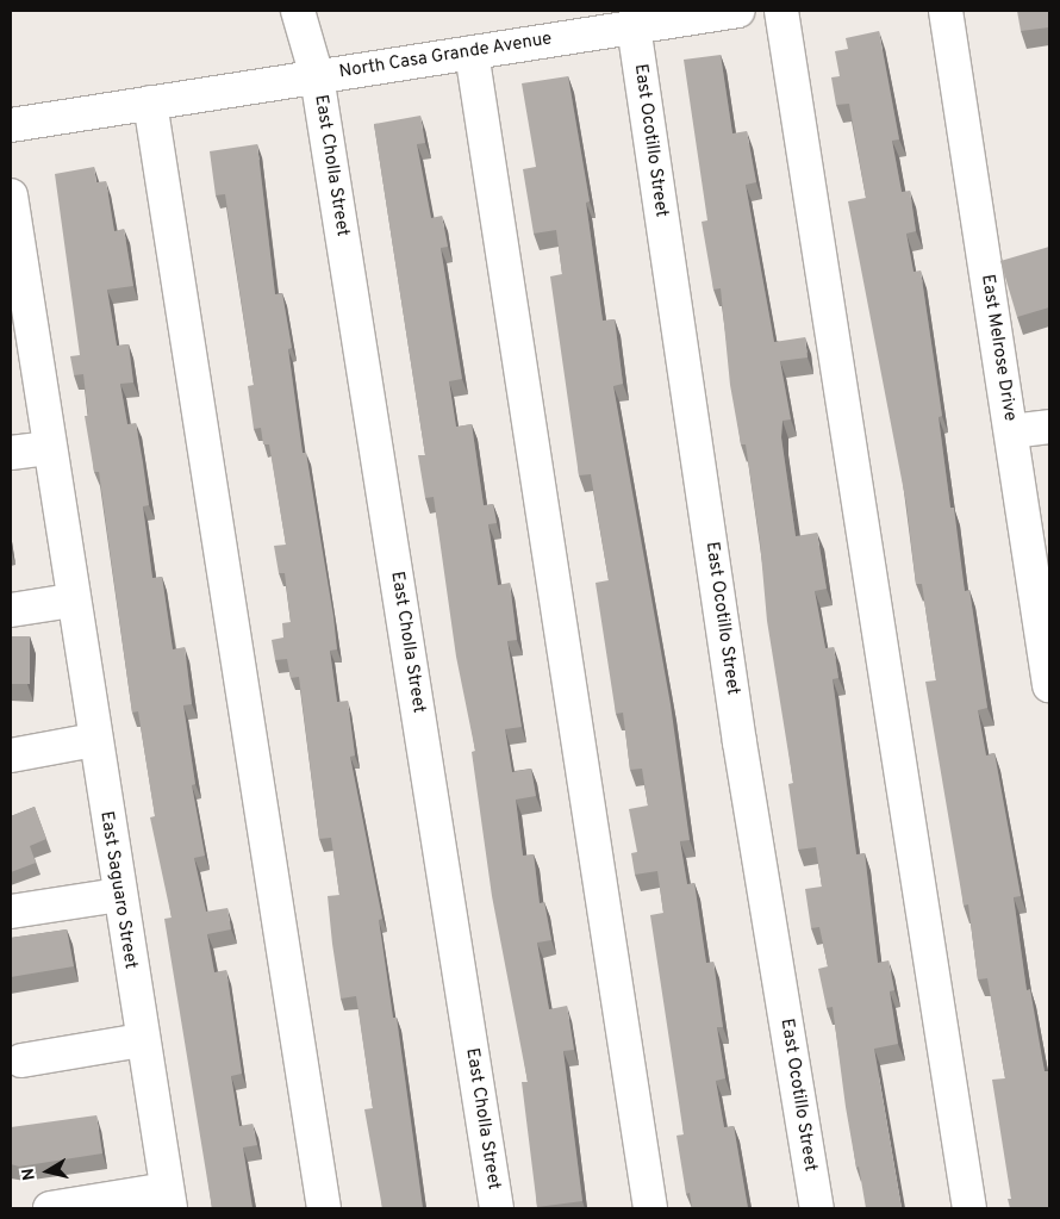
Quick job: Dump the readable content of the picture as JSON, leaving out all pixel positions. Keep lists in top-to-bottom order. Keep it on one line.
{"streets":{"street":["North Casa Grande Avenue","East Ocotillo Street","East Cholla Street","East Melrose Drive","East Saguaro Street"]},"crossings":[["North Casa Grande Avenue","East Ocotillo Street"],["North Casa Grande Avenue","East Cholla Street"]],"north":"left"}
